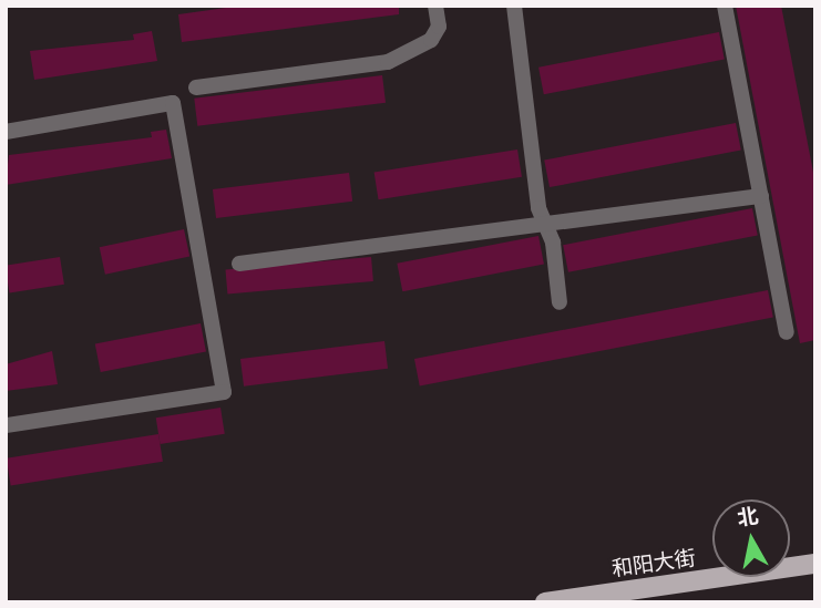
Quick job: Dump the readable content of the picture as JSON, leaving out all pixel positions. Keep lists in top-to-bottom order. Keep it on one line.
{"streets":{"main road":["和阳大街"]},"north":"top"}
